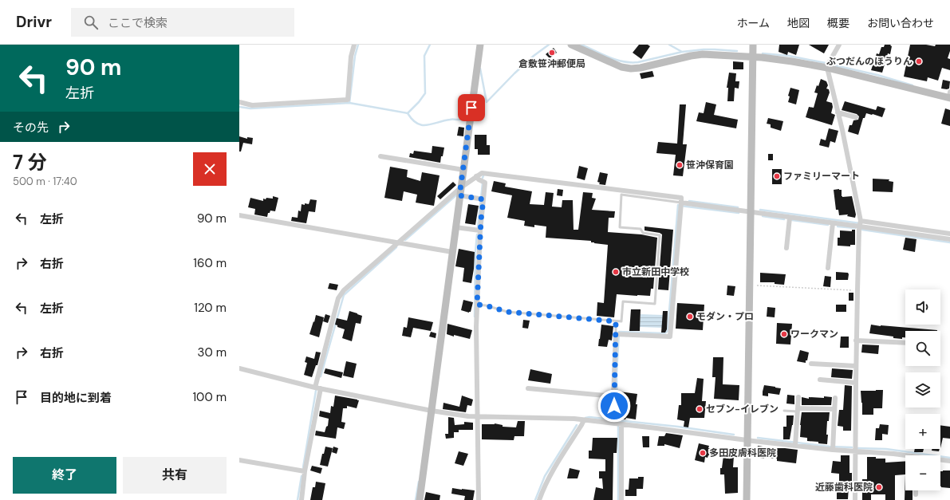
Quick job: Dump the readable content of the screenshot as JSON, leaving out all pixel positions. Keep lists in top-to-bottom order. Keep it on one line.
{"places":["倉敷笹沖郵便局","ぶつだんのほうりん","笹沖保育園","ファミリーマート","市立新田中学校","モダン・プロ","ワークマン","セブン-イレブン","多田皮膚科医院","近藤歯科医院"],"page":{"header":"Drivr","search":"ここで検索","nav":["ホーム","地図","概要","お問い合わせ"],"turn":["90 m","左折"],"then":"その先","heading":["7 分","500 m · 17:40"],"list":[{"name":"左折","value":"90 m"},{"name":"右折","value":"160 m"},{"name":"左折","value":"120 m"},{"name":"右折","value":"30 m"},{"name":"目的地に到着","value":"100 m"}],"map_buttons":["+","−"],"buttons":["終了","共有"]}}
